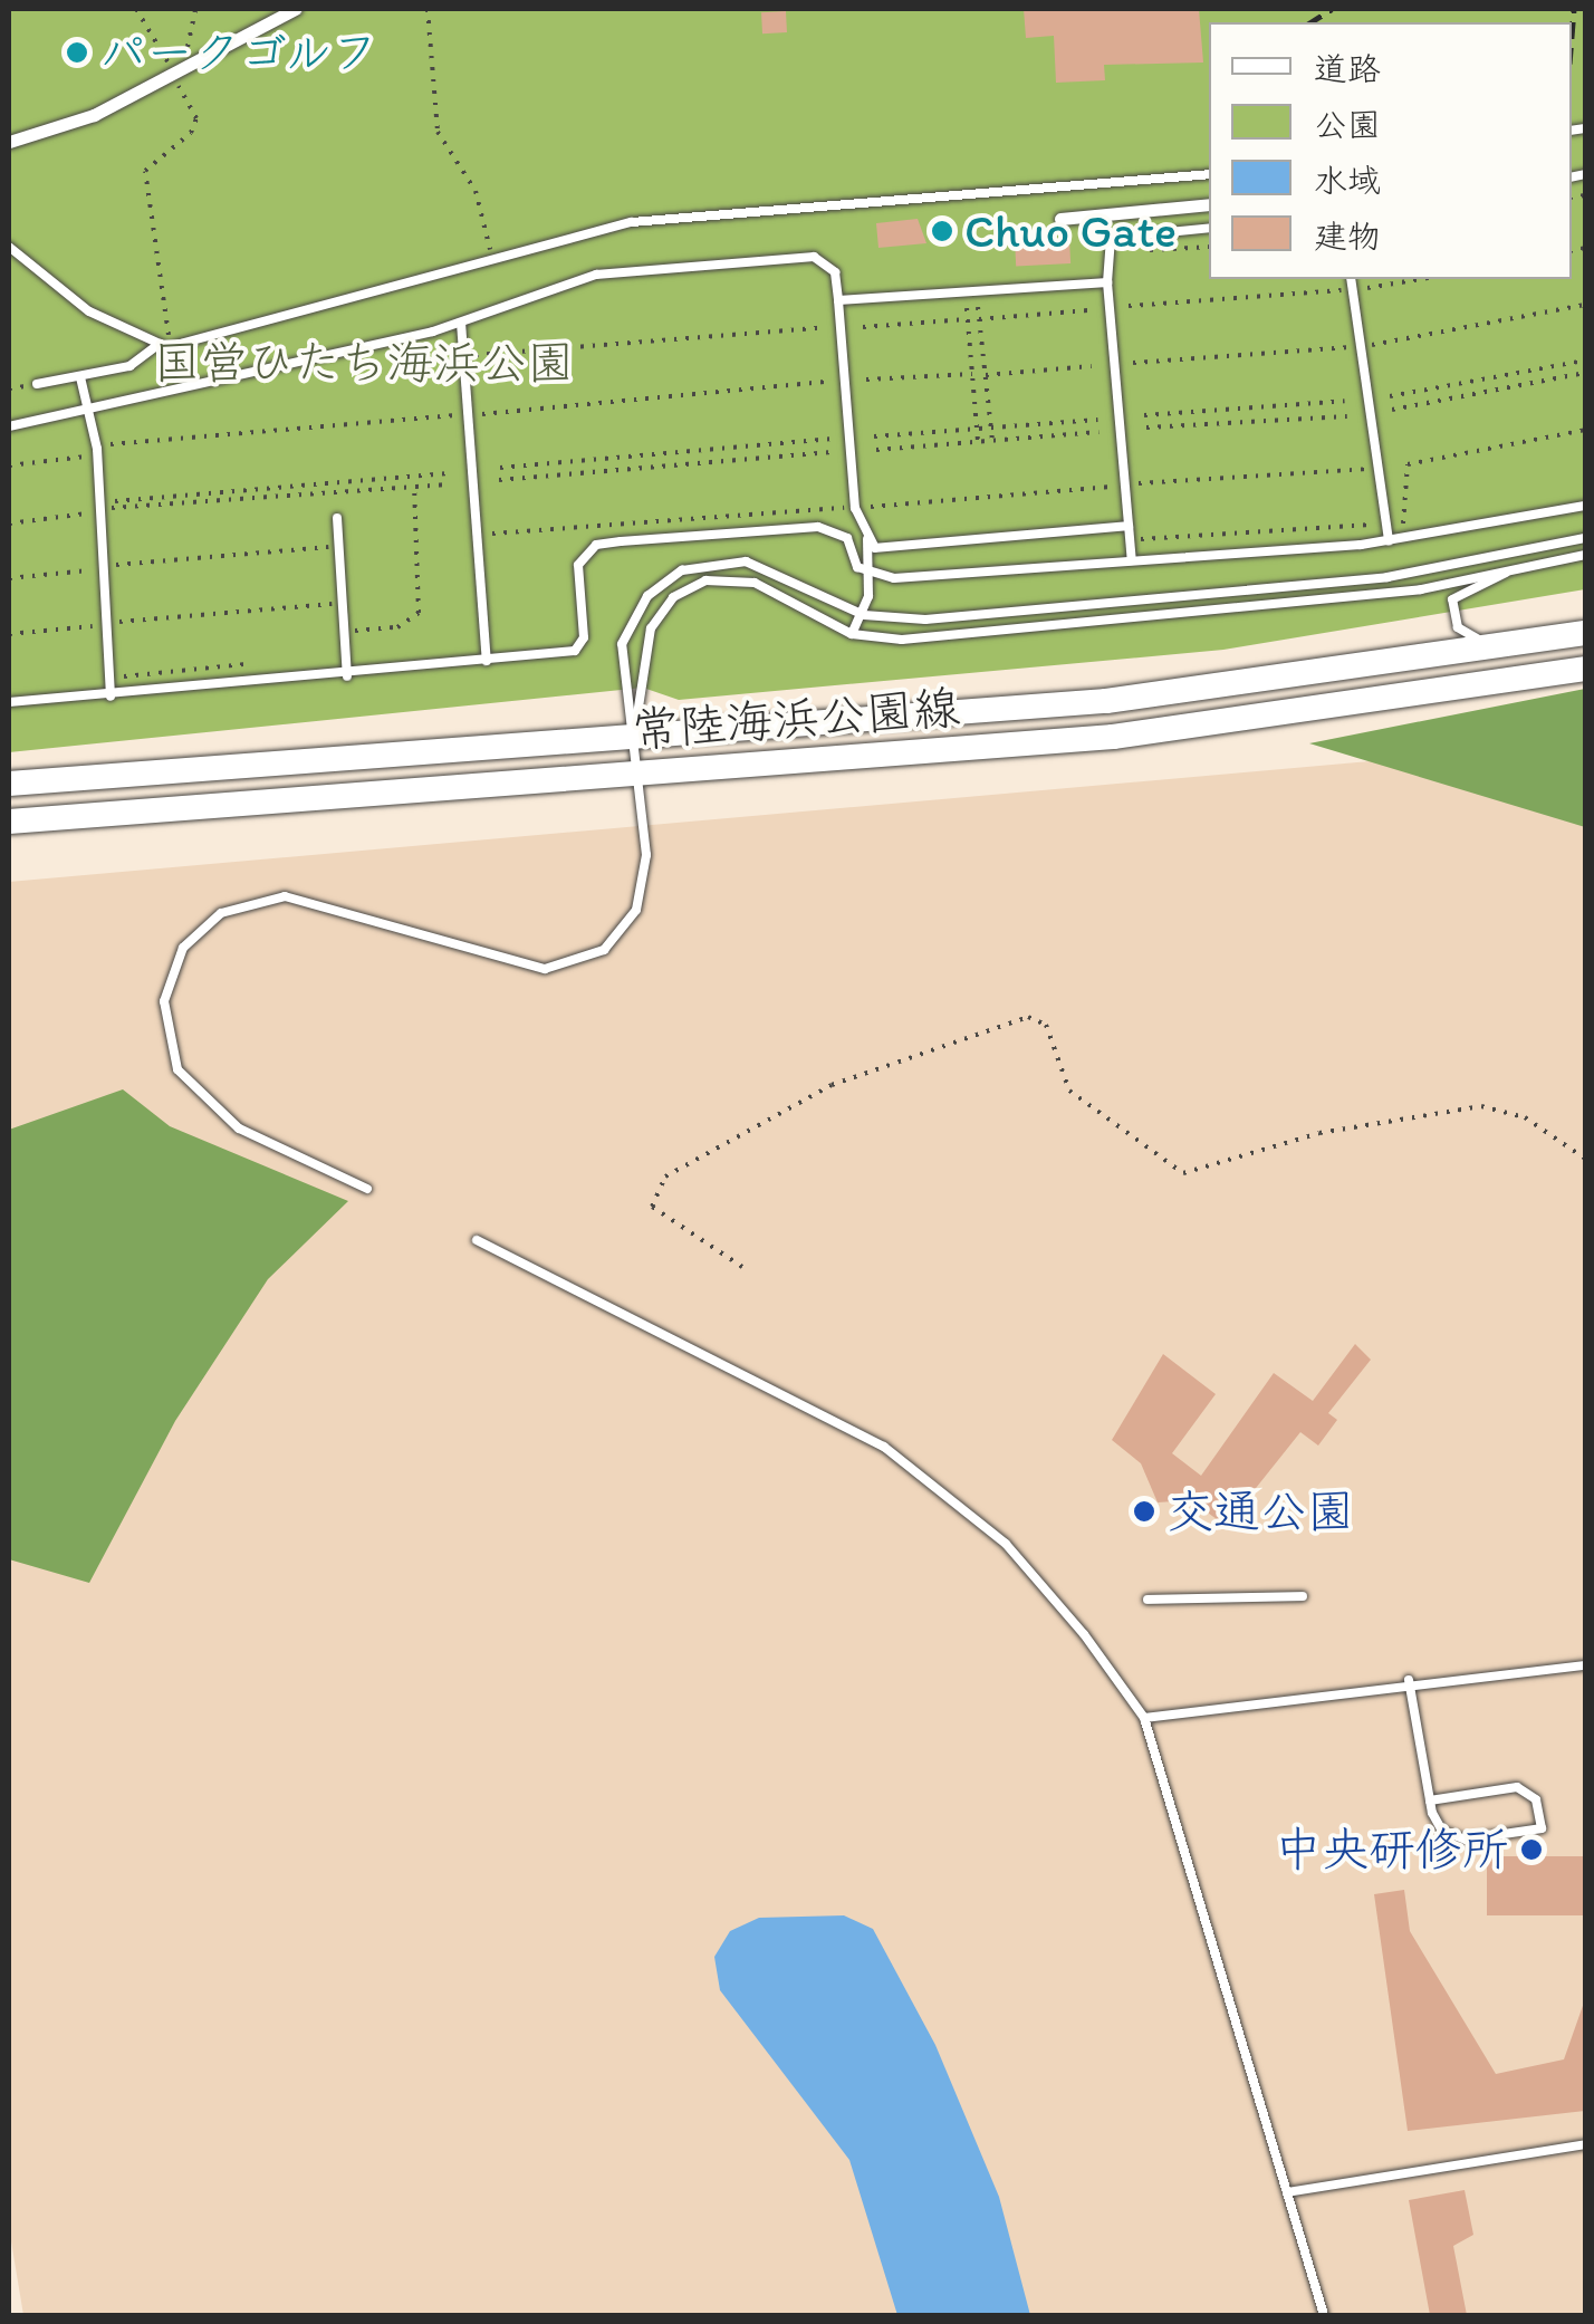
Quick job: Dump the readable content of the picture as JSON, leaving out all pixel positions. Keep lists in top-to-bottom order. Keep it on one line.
{"streets":{"main road":["常陸海浜公園線"]},"parks":["国営ひたち海浜公園"],"places":["パークゴルフ","Chuo Gate","交通公園","中央研修所"],"legend":["道路","公園","水域","建物"]}
